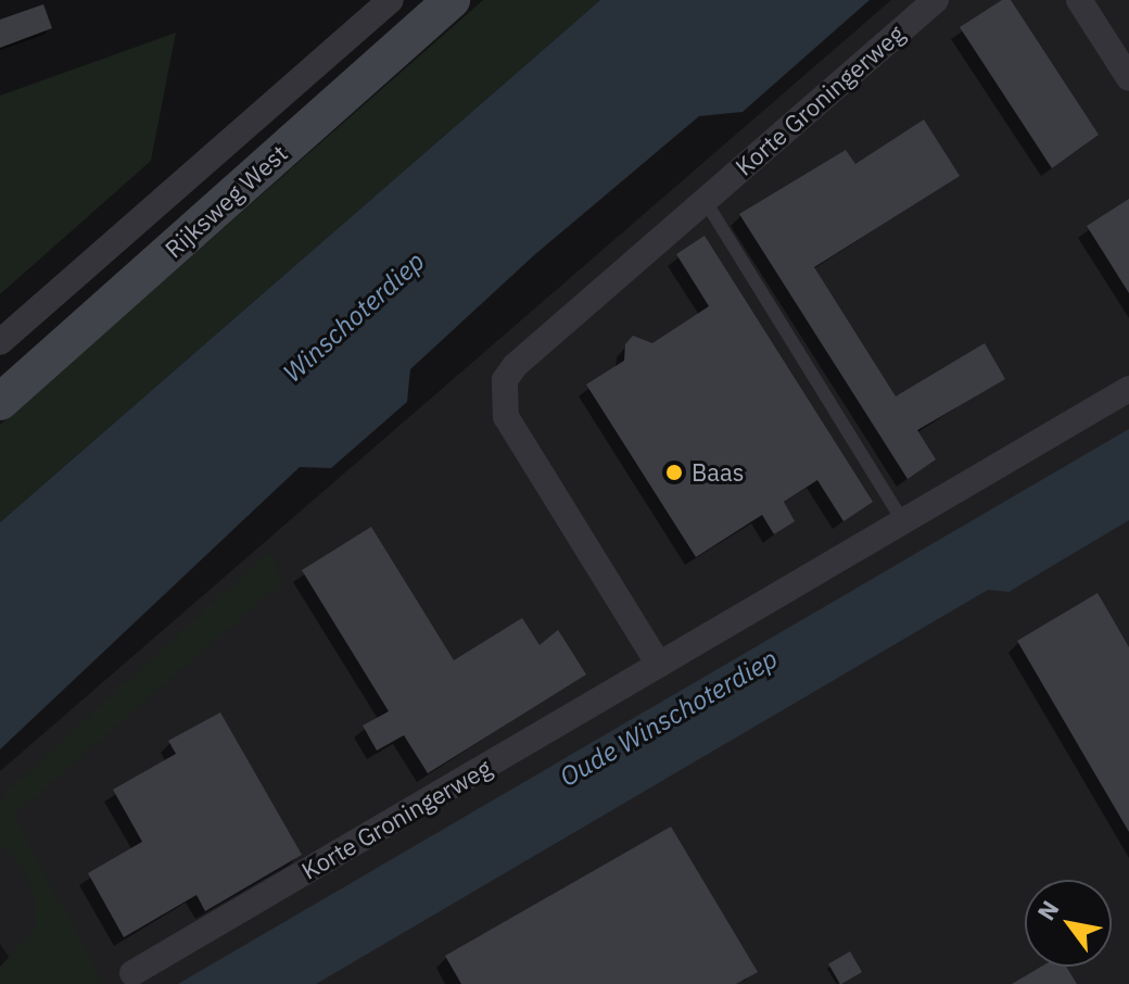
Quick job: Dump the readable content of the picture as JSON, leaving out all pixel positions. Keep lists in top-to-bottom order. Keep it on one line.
{"streets":{"main road":["Rijksweg West"],"street":["Korte Groningerweg"]},"water":["Winschoterdiep","Oude Winschoterdiep"],"places":["Baas"],"north":"top left"}
